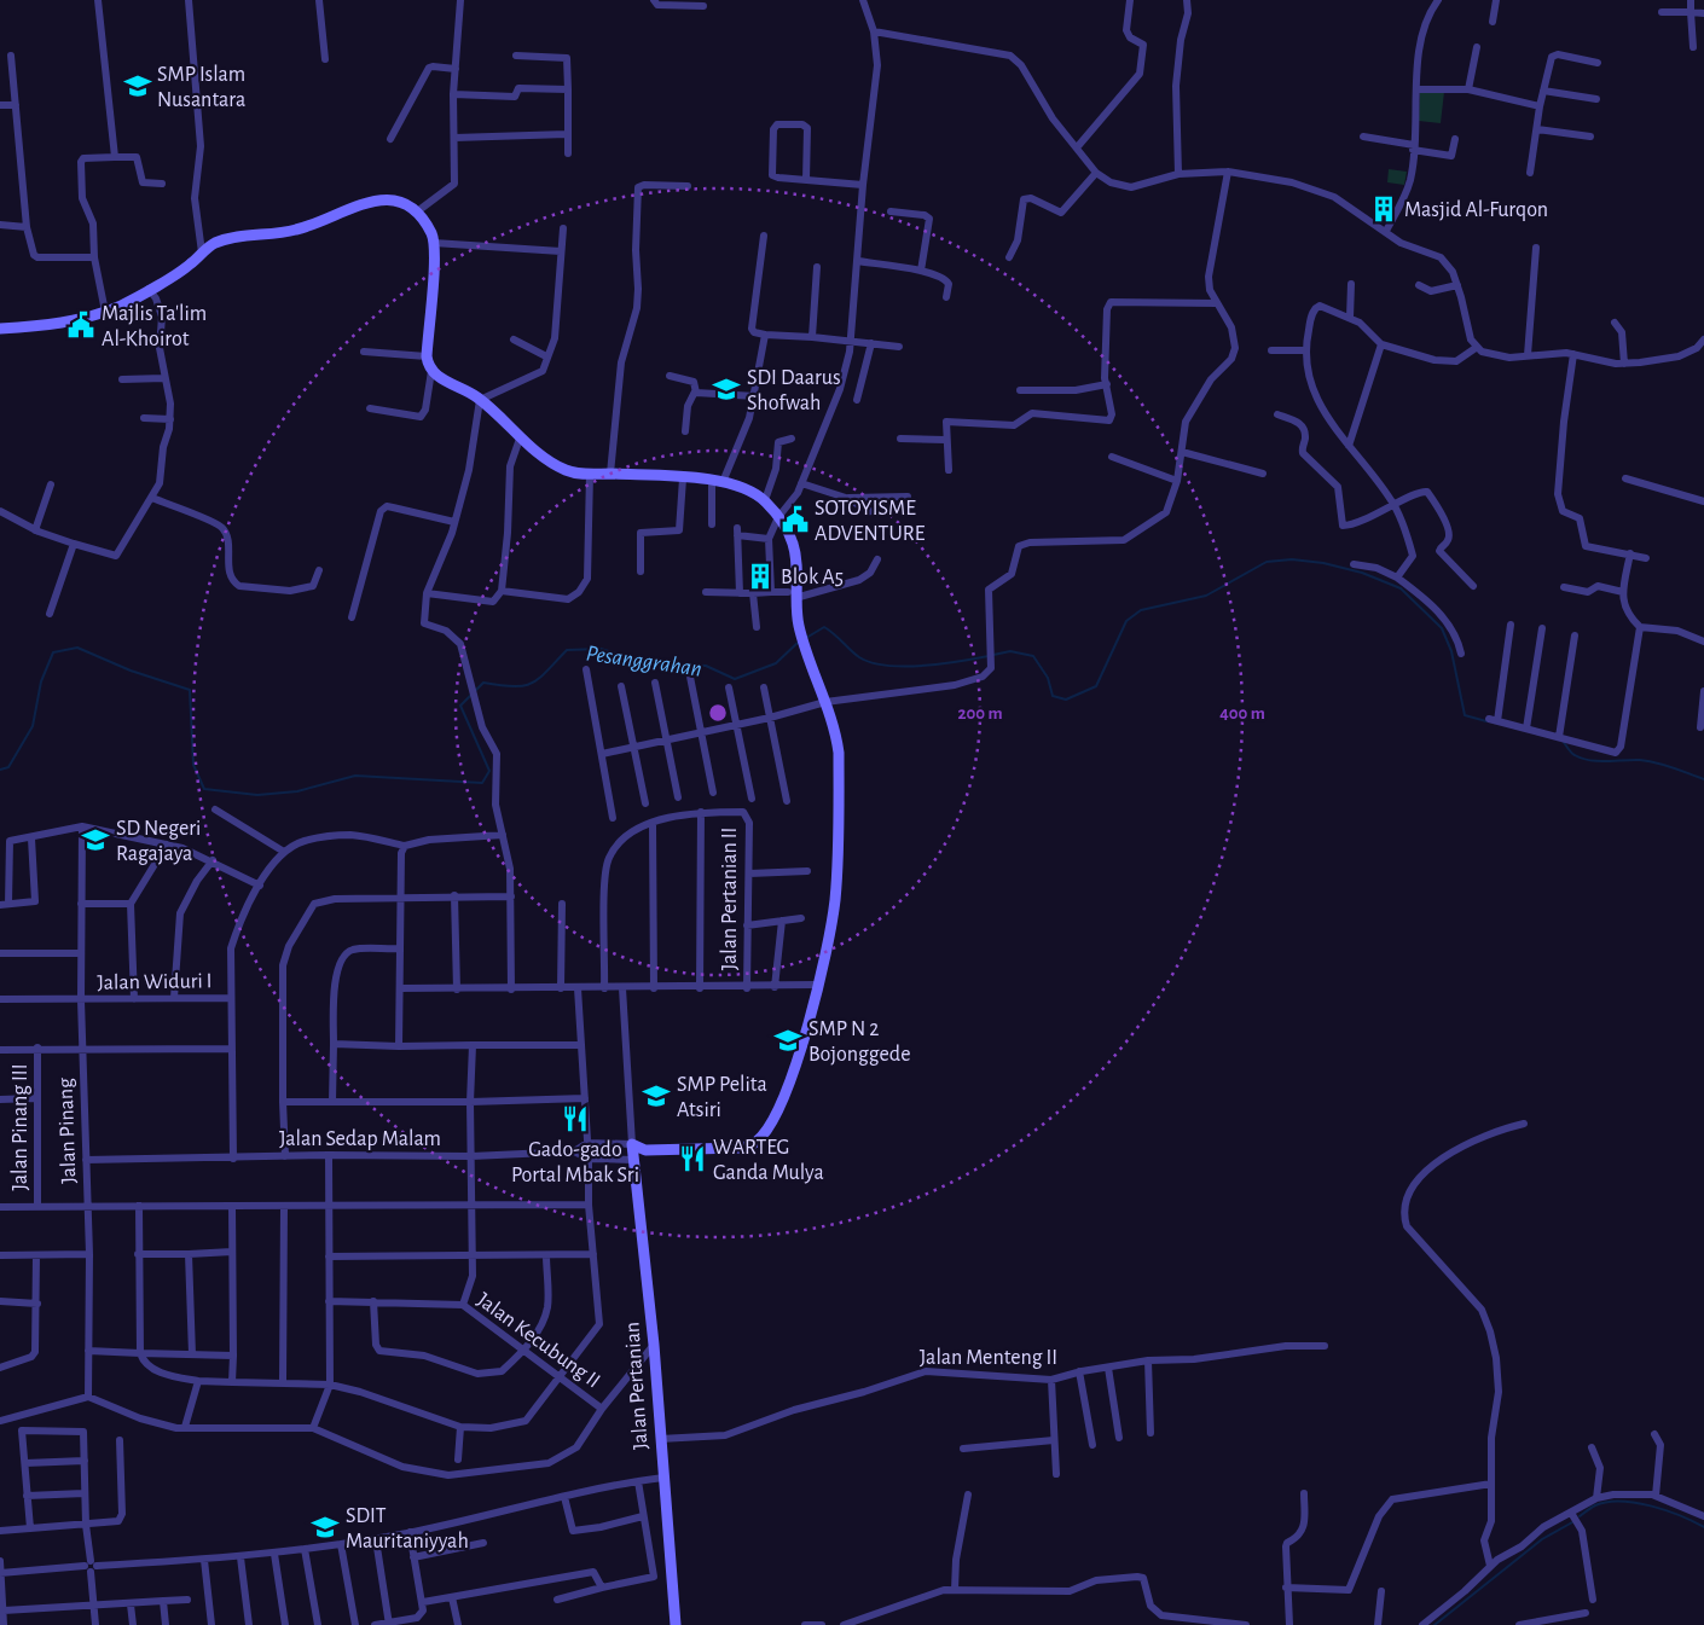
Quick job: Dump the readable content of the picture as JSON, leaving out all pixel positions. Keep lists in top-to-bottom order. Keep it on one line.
{"streets":{"street":["Jalan Pertanian II","Jalan Widuri I","Jalan Pinang III","Jalan Pinang","Jalan Sedap Malam","Jalan Kecubung II","Jalan Menteng II","Jalan Pertanian"]},"crossings":[["Jalan Widuri I","Jalan Pinang"],["Jalan Pinang","Jalan Sedap Malam"],["Jalan Sedap Malam","Jalan Pertanian"],["Jalan Menteng II","Jalan Pertanian"]],"water":["Pesanggrahan"],"places":{"school or university":["SMP Islam Nusantara","SDI Daarus Shofwah","SD Negeri Ragajaya","SMP N 2 Bojonggede","SMP Pelita Atsiri","SDIT Mauritaniyyah"],"building":["Masjid Al-Furqon","Blok A5"],"public building":["Majlis Ta'lim Al-Khoirot","SOTOYISME ADVENTURE"],"restaurant":["Gado-gado Portal Mbak Sri","WARTEG Ganda Mulya"]},"rings":["200 m","400 m"]}
